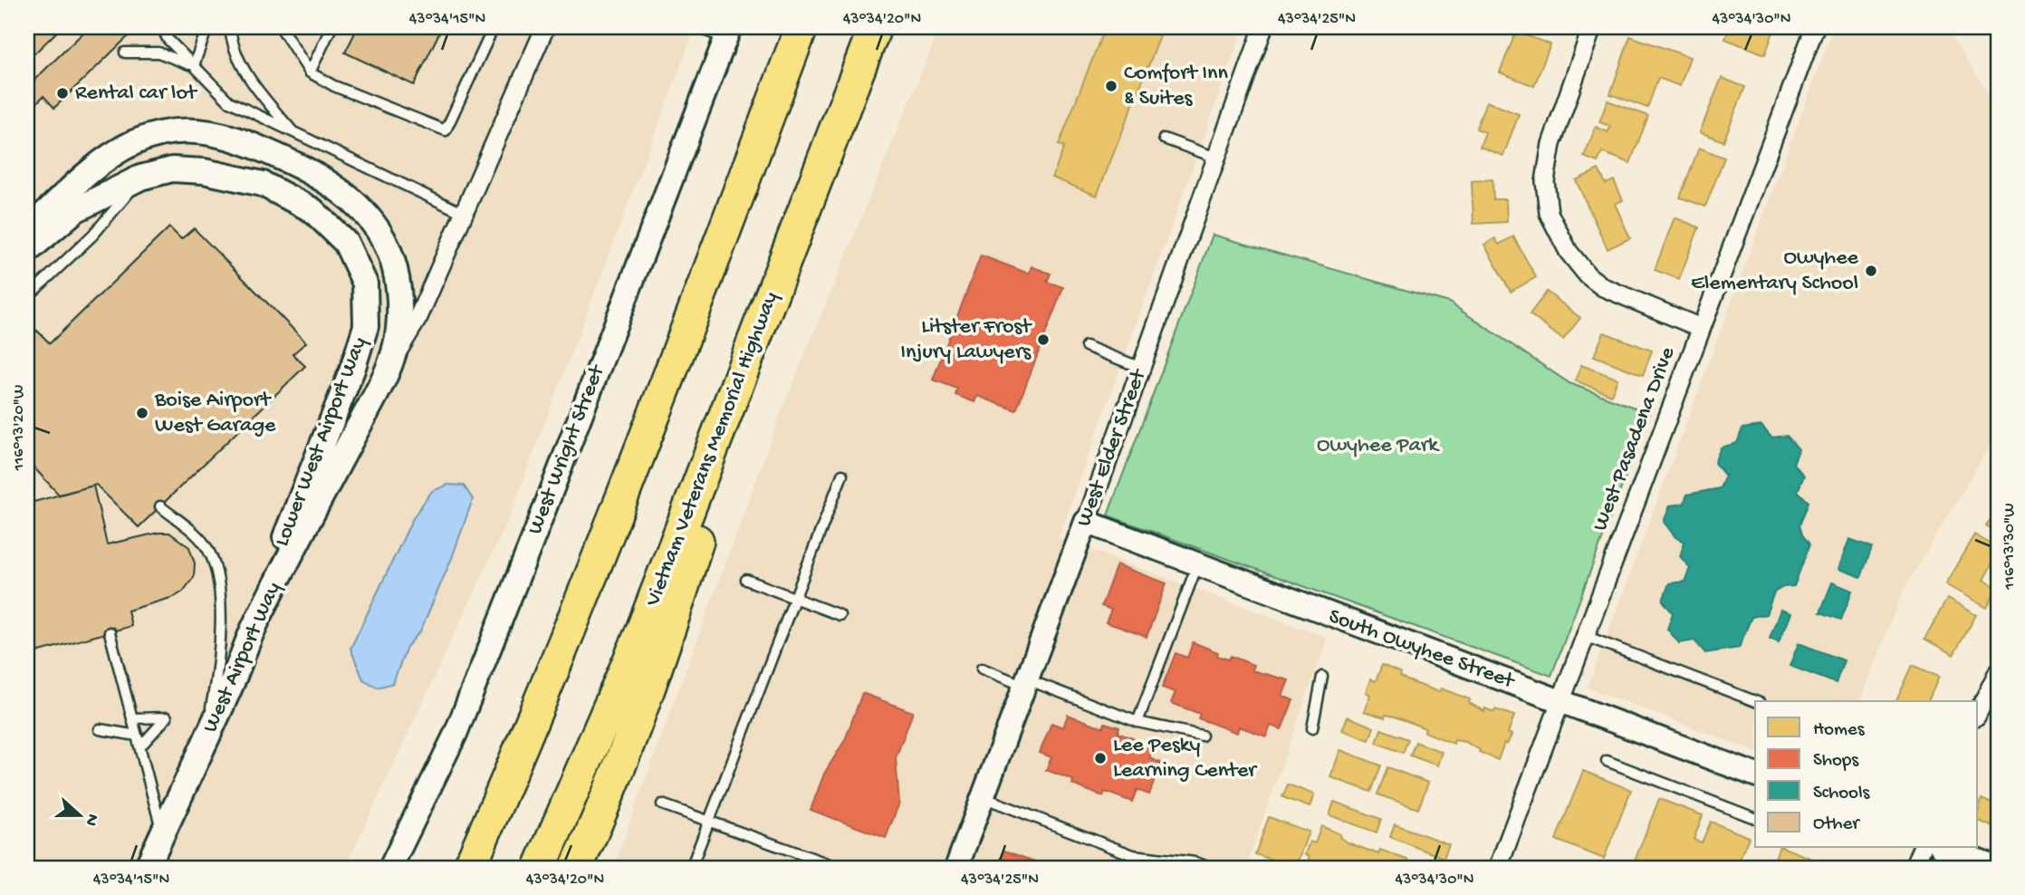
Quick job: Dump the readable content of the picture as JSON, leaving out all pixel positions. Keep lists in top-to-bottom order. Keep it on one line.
{"streets":{"highway":["Vietnam Veterans Memorial Highway"],"main road":["Lower West Airport Way","West Airport Way"],"street":["West Pasadena Drive","West Elder Street","West Wright Street","South Owyhee Street"]},"crossings":[["West Pasadena Drive","South Owyhee Street"],["Lower West Airport Way","West Airport Way"],["West Elder Street","South Owyhee Street"]],"parks":["Owyhee Park"],"places":["Comfort Inn & Suites","Rental car lot","Owyhee Elementary School","Litster Frost Injury Lawyers","Boise Airport West Garage","Lee Pesky Learning Center"],"legend":["Homes","Shops","Schools","Other"],"north":"right","coordinates":["43°34'15\"N","43°34'20\"N","43°34'25\"N","43°34'30\"N","116°13'20\"W","116°13'30\"W"]}
